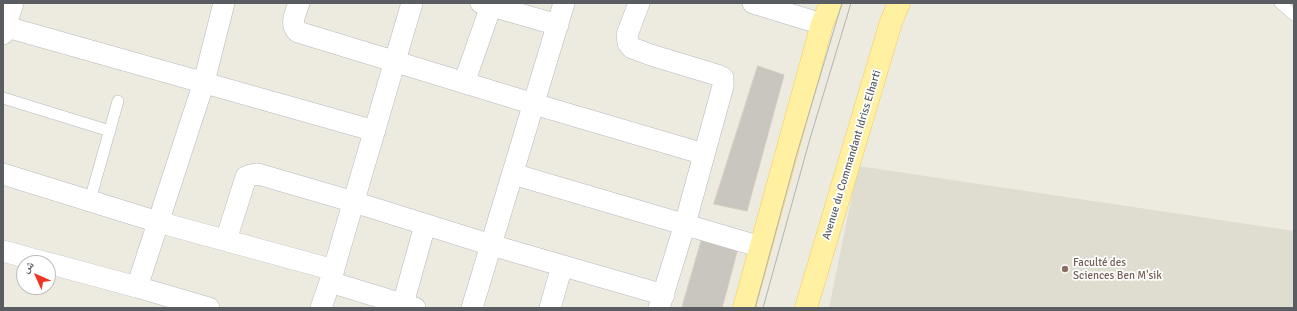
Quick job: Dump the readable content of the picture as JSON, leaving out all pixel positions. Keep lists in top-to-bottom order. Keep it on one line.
{"streets":{"main road":["Avenue du Commandant Idriss Elharti"]},"places":["Faculté des Sciences Ben M'sik"],"north":"top left"}
